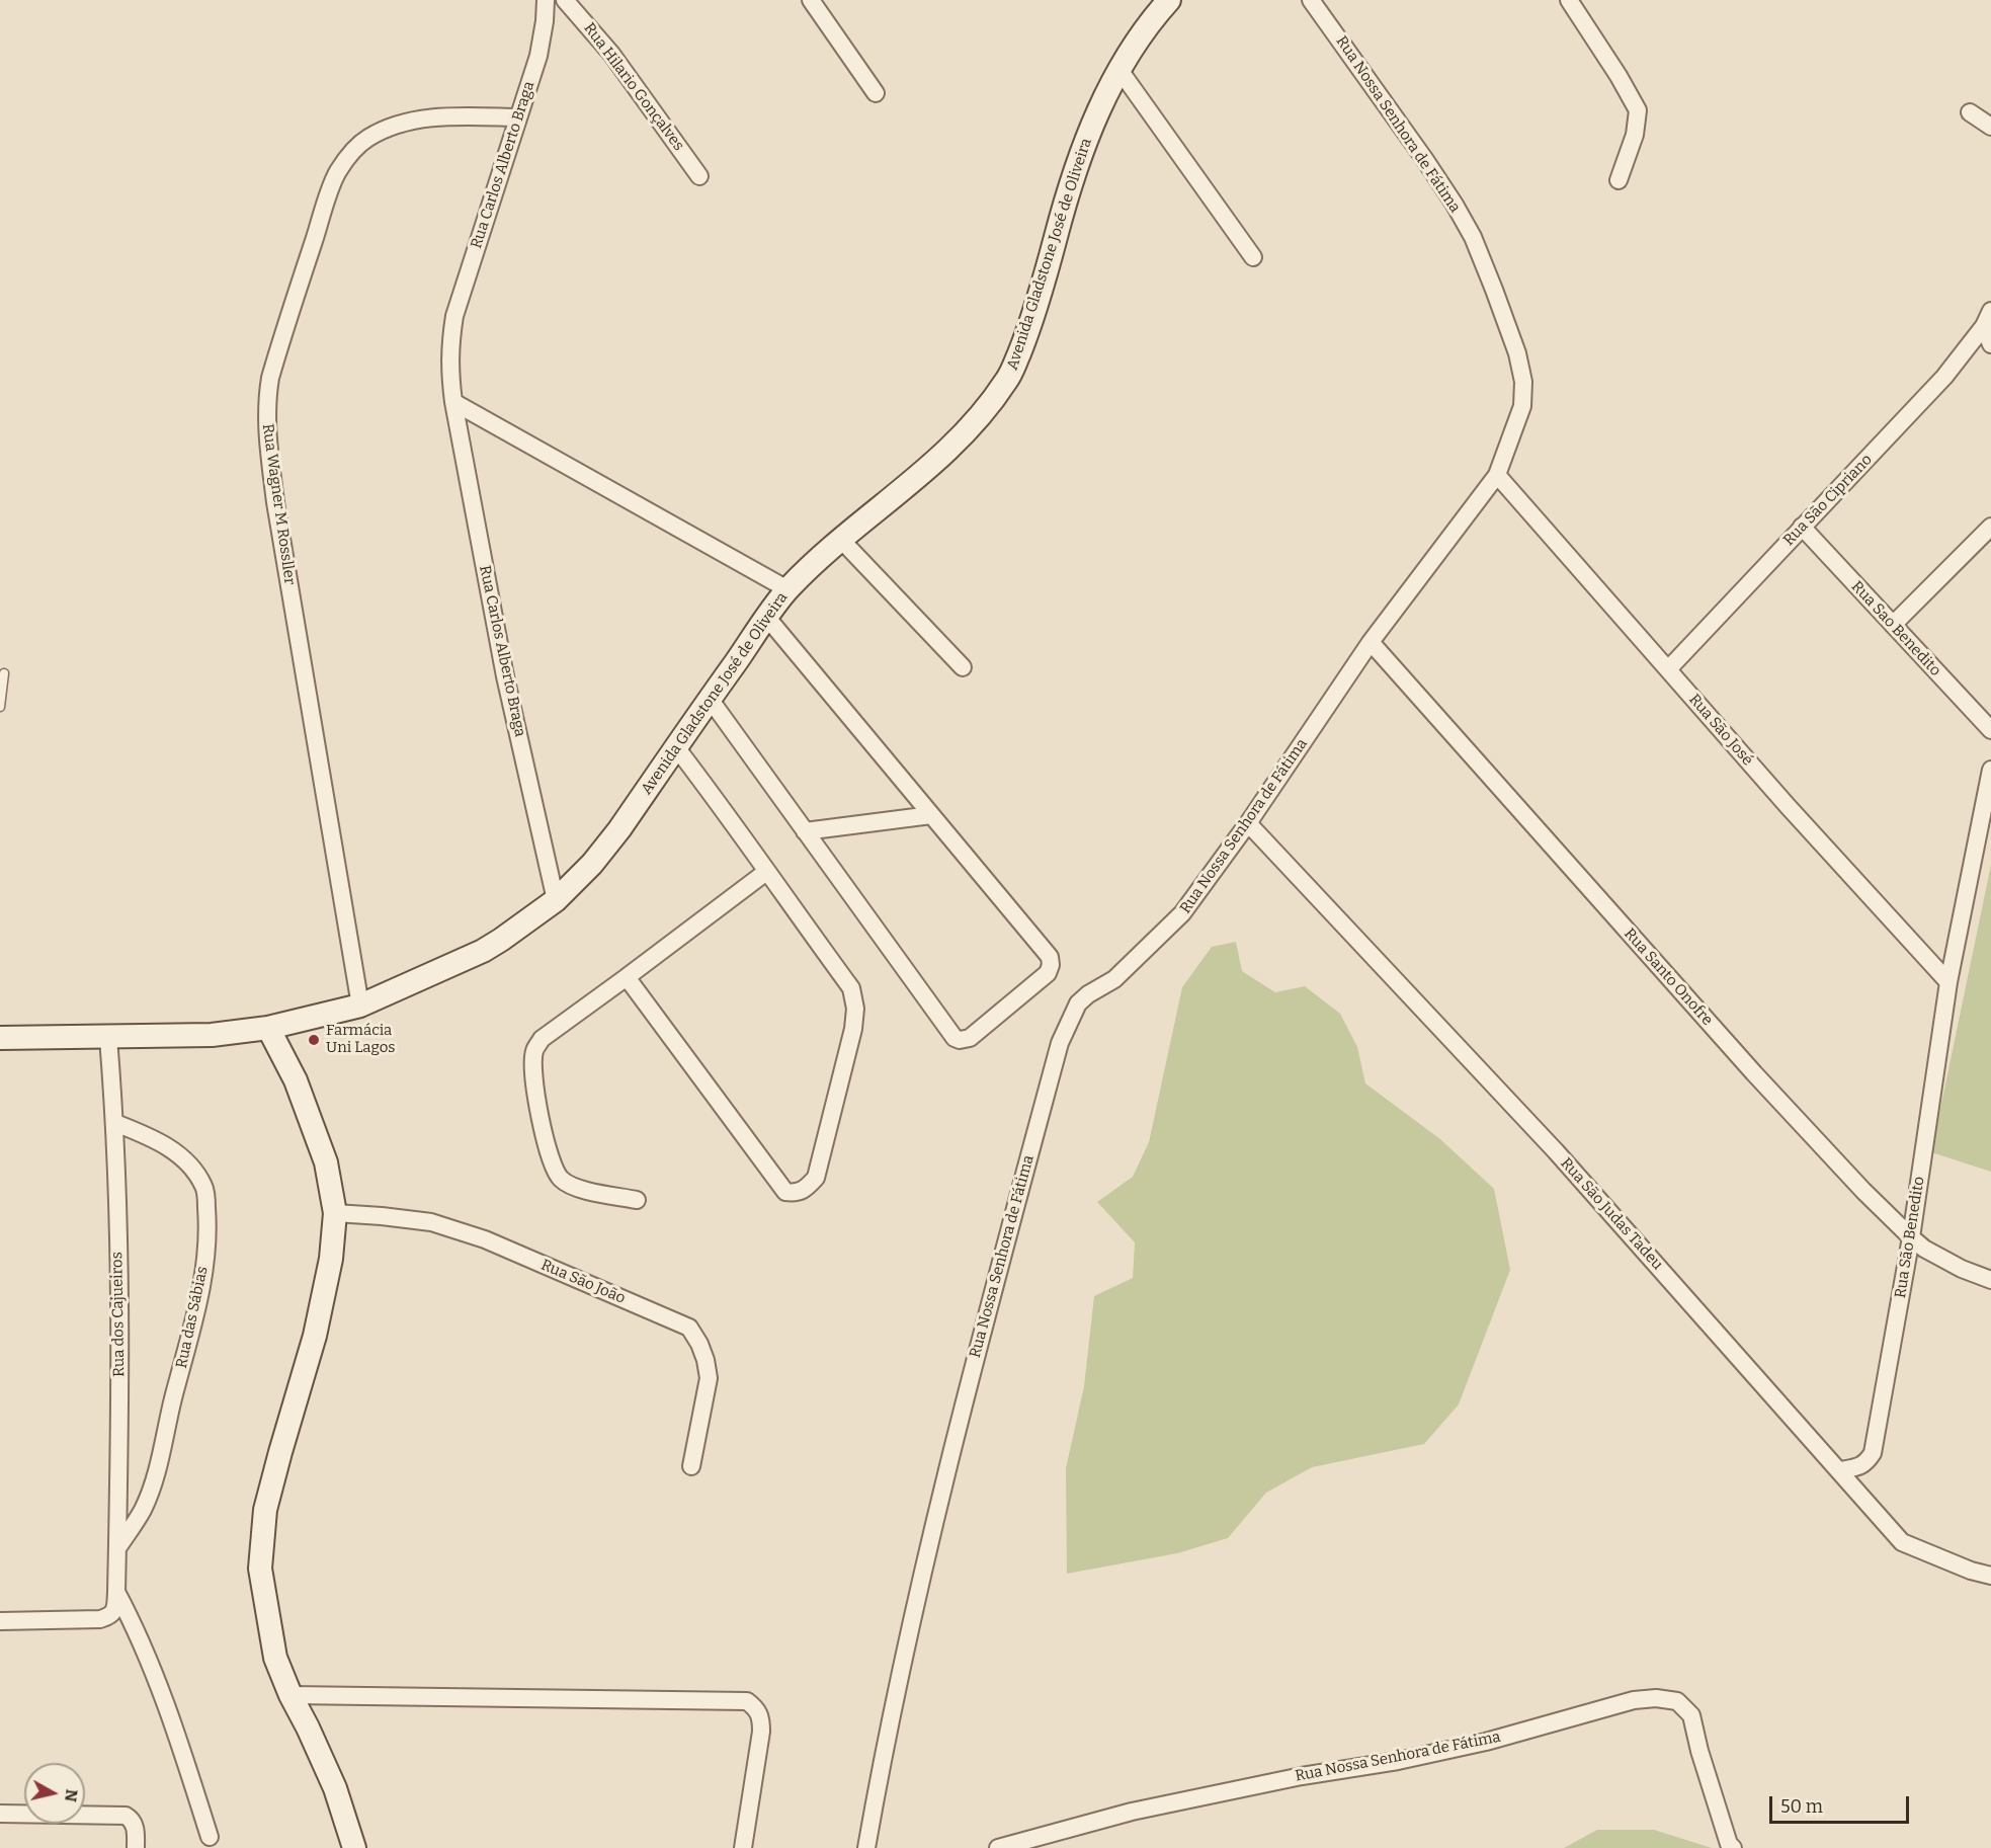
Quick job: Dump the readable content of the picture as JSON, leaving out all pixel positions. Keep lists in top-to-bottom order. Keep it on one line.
{"streets":{"main road":["Avenida Gladstone José de Oliveira"],"street":["Rua Hilario Gonçalves","Rua Nossa Senhora de Fátima","Rua Carlos Alberto Braga","Rua São Cipriano","Rua Wagner M Rossller","Rua Sao Benedito","Rua São José","Rua Santo Onofre","Rua São Judas Tadeu","Rua São Benedito","Rua São João","Rua dos Cajueiros","Rua das Sábias"]},"crossings":[["Rua Nossa Senhora de Fátima","Rua São José"],["Rua Nossa Senhora de Fátima","Rua Santo Onofre"],["Rua Nossa Senhora de Fátima","Rua São Judas Tadeu"],["Rua Carlos Alberto Braga","Avenida Gladstone José de Oliveira"],["Rua Carlos Alberto Braga","Rua Wagner M Rossller"],["Avenida Gladstone José de Oliveira","Rua Wagner M Rossller"],["Avenida Gladstone José de Oliveira","Rua dos Cajueiros"],["Rua São Cipriano","Rua Sao Benedito"],["Rua São Cipriano","Rua São José"],["Rua São José","Rua São Benedito"],["Rua Santo Onofre","Rua São Benedito"],["Rua São Judas Tadeu","Rua São Benedito"],["Rua dos Cajueiros","Rua das Sábias"]],"places":["Farmácia Uni Lagos"],"scale_bar":"50 m","north":"right"}
